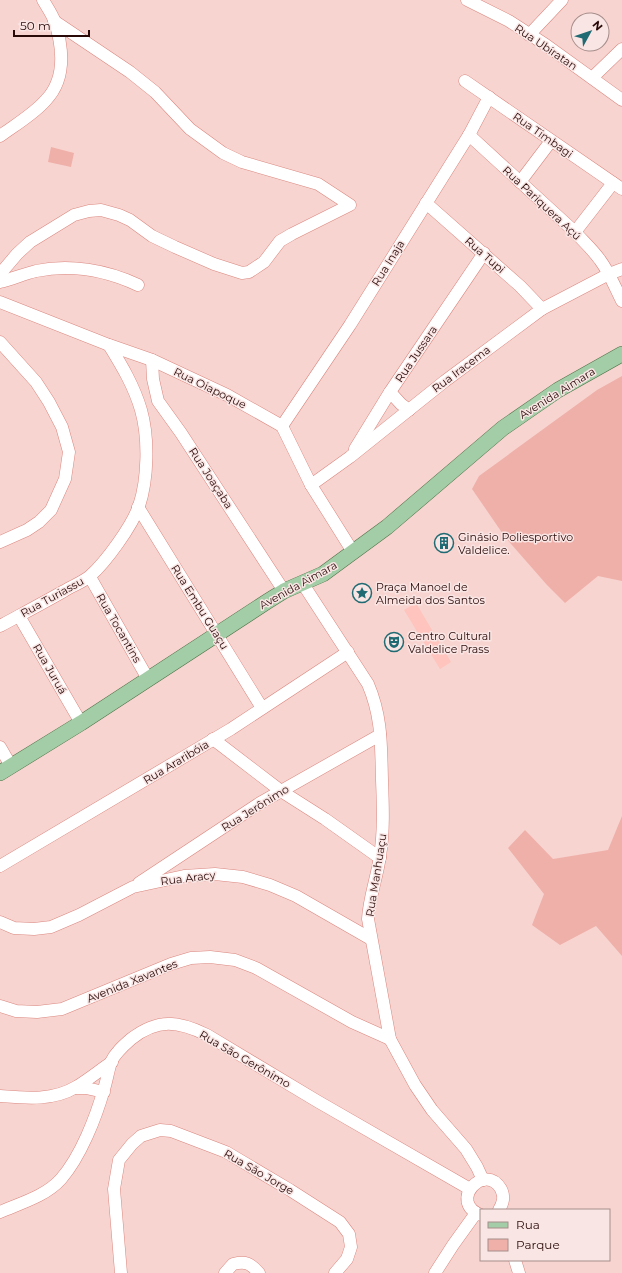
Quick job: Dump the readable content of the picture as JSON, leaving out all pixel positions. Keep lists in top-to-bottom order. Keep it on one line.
{"streets":{"main road":["Avenida Aimara"],"street":["Rua Ubiratan","Rua Timbagi","Rua Pariquera Açú","Rua Tupi","Rua Inaja","Rua Jussara","Rua Iracema","Rua Oiapoque","Rua Joaçaba","Rua Turiassu","Rua Embu Guaçu","Rua Tocantins","Rua Juruá","Rua Araribóia","Rua Jerônimo","Rua Manhuaçu","Rua Aracy","Avenida Xavantes","Rua São Gerônimo","Rua São Jorge"]},"crossings":[["Rua Timbagi","Rua Inaja"],["Rua Pariquera Açú","Rua Inaja"],["Rua Pariquera Açú","Rua Iracema"],["Rua Tupi","Rua Inaja"],["Rua Tupi","Rua Jussara"],["Rua Tupi","Rua Iracema"],["Rua Inaja","Rua Oiapoque"],["Rua Jussara","Rua Iracema"],["Rua Oiapoque","Rua Joaçaba"],["Rua Oiapoque","Rua Turiassu"],["Avenida Aimara","Rua Joaçaba"],["Avenida Aimara","Rua Embu Guaçu"],["Avenida Aimara","Rua Tocantins"],["Avenida Aimara","Rua Juruá"],["Avenida Aimara","Rua Manhuaçu"],["Rua Turiassu","Rua Embu Guaçu"],["Rua Turiassu","Rua Tocantins"],["Rua Turiassu","Rua Juruá"],["Rua Embu Guaçu","Rua Araribóia"],["Rua Araribóia","Rua Manhuaçu"],["Rua Jerônimo","Rua Manhuaçu"],["Rua Jerônimo","Rua Aracy"],["Rua Manhuaçu","Rua Aracy"],["Rua Manhuaçu","Avenida Xavantes"]],"places":{"building":["Ginásio Poliesportivo Valdelice."],"place":["Praça Manoel de Almeida dos Santos"],"theatre":["Centro Cultural Valdelice Prass"]},"legend":["Rua","Parque"],"scale_bar":"50 m","north":"top right"}
